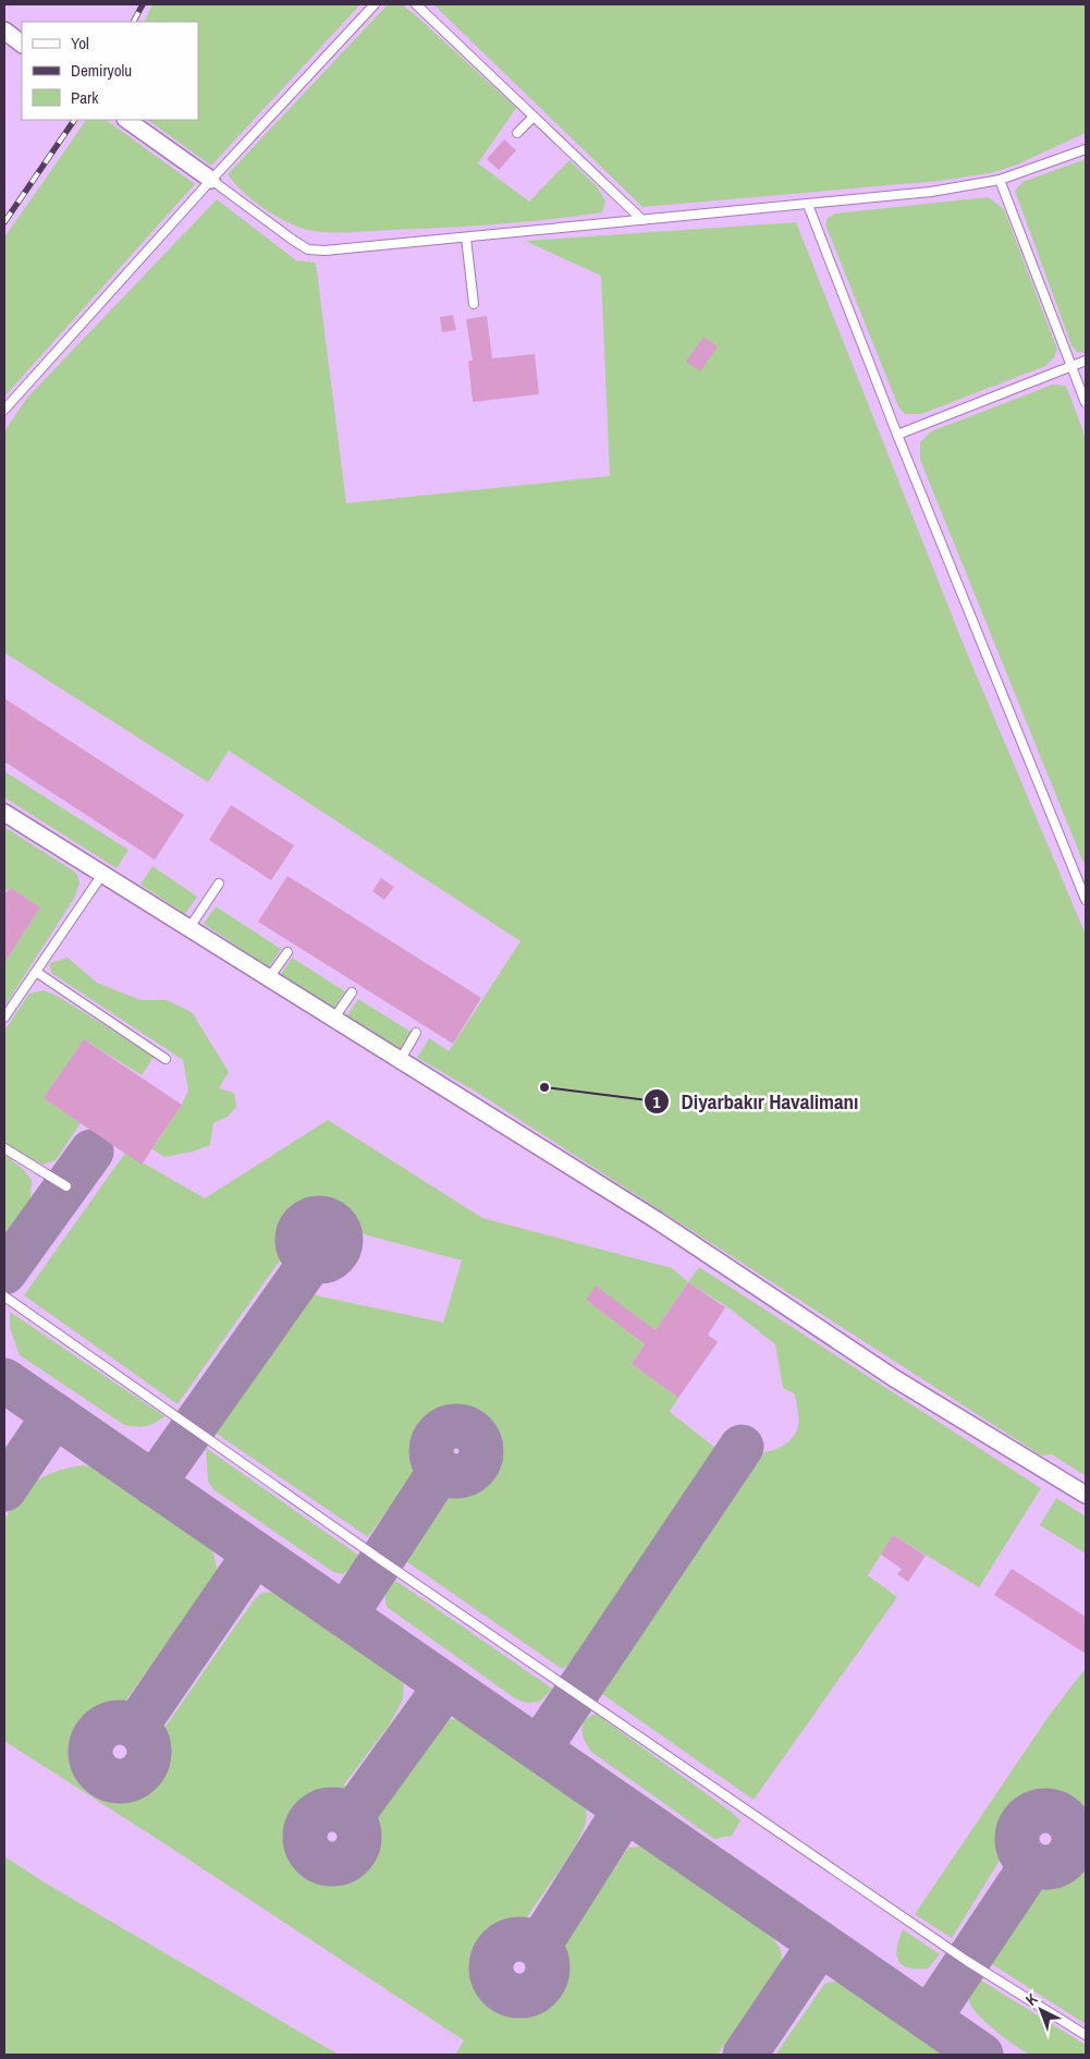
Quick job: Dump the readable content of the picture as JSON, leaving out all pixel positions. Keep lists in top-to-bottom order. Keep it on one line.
{"places":["Diyarbakır Havalimanı"],"legend":["Yol","Demiryolu","Park"],"north":"top left"}
